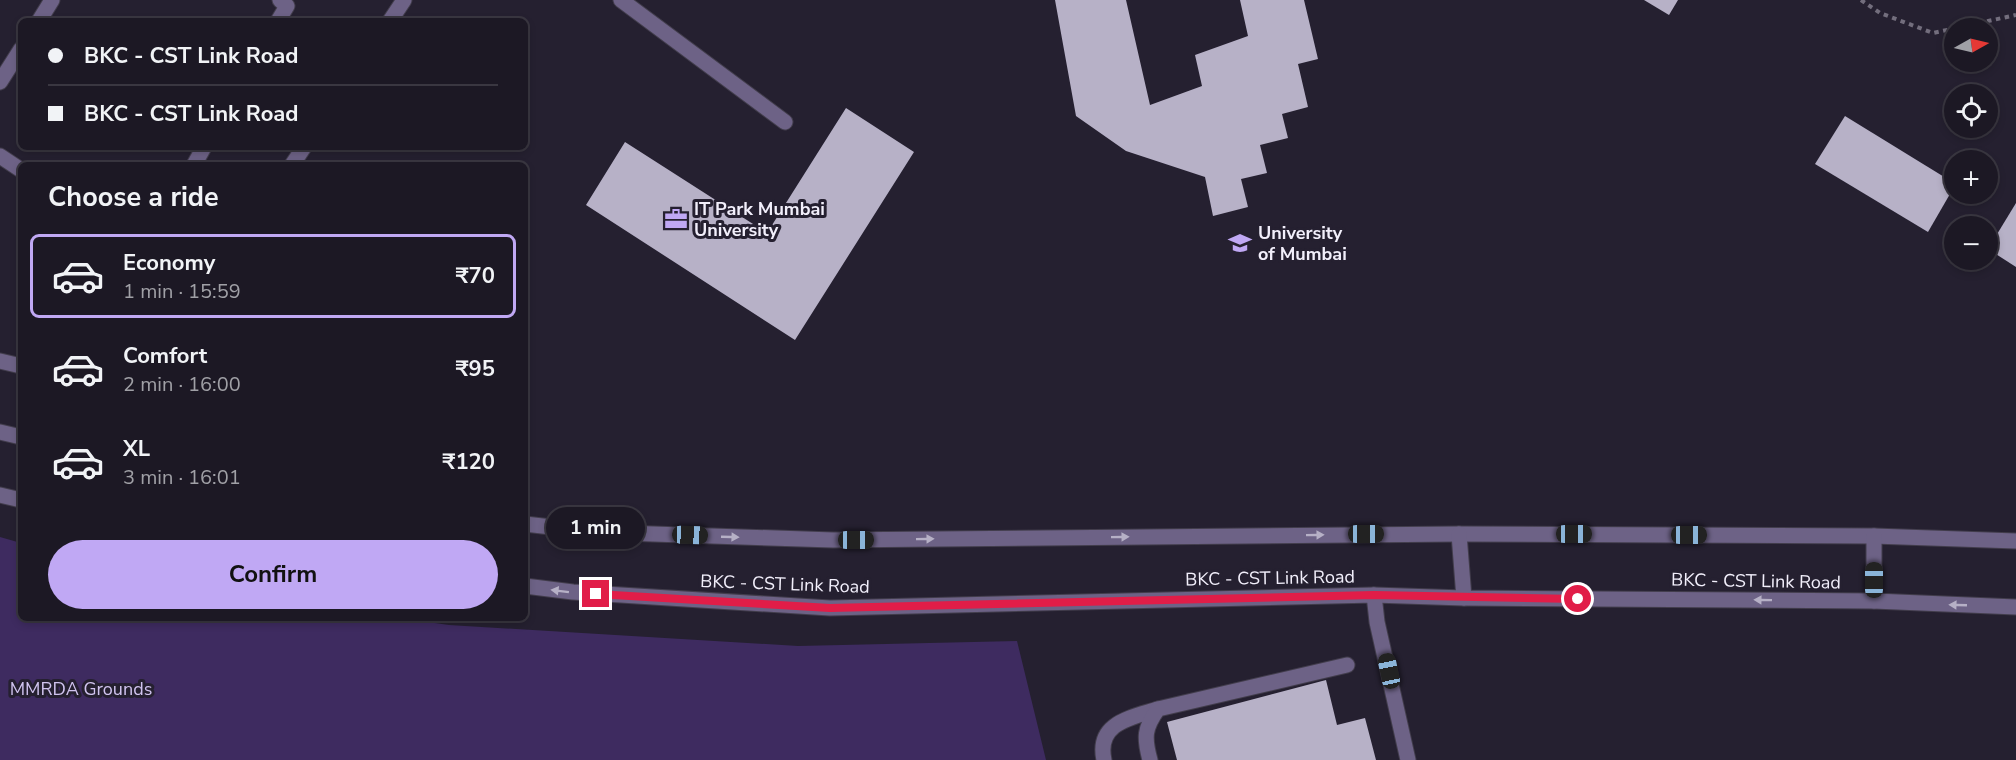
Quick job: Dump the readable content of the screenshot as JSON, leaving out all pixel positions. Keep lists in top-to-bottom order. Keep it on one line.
{"streets":{"street":["BKC - CST Link Road"]},"parks":["MMRDA Grounds"],"places":{"office":["IT Park Mumbai University"],"school or university":["University of Mumbai"]},"north":"right","page":{"map_buttons":["+","−"],"banner":["BKC - CST Link Road","BKC - CST Link Road"],"heading":"Choose a ride","list":[{"name":"Economy","note":"1 min · 15:59","value":"₹70"},{"name":"Comfort","note":"2 min · 16:00","value":"₹95"},{"name":"XL","note":"3 min · 16:01","value":"₹120"}],"bubble":"1 min","buttons":"Confirm"}}
